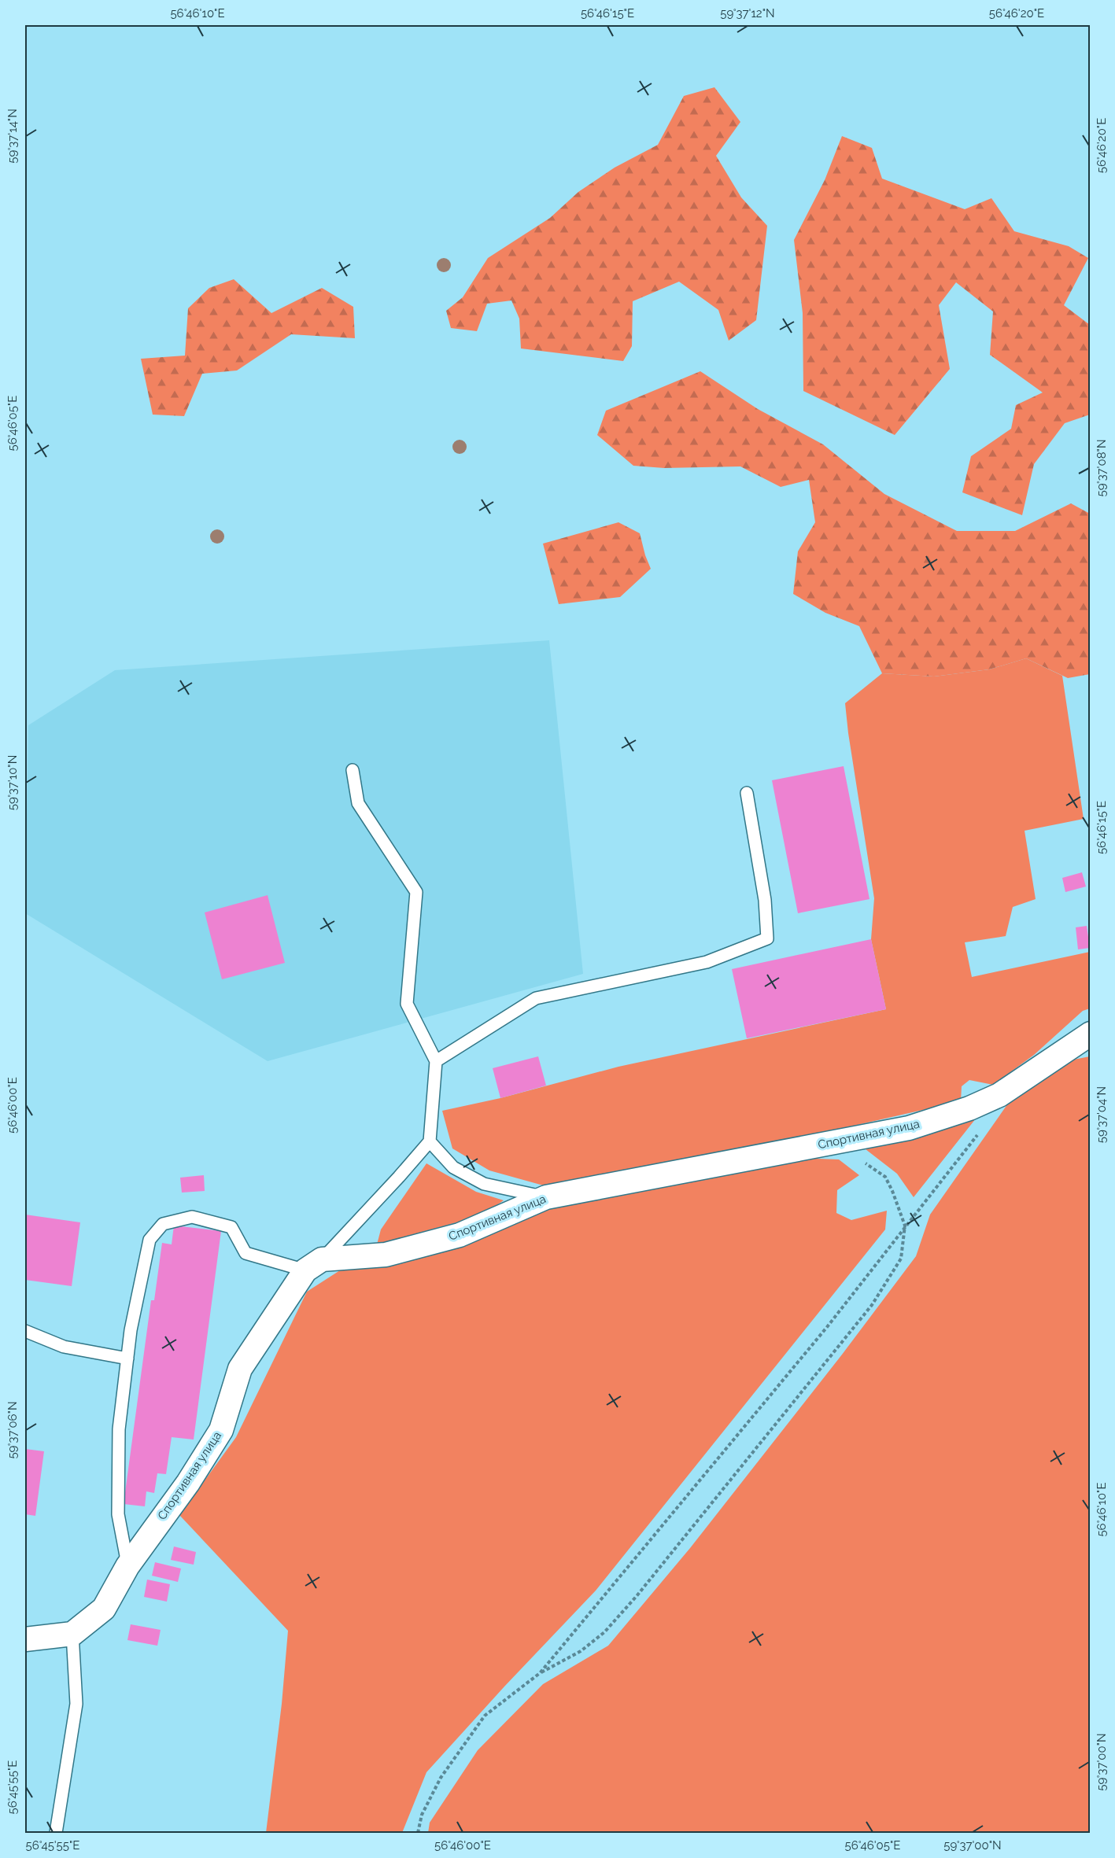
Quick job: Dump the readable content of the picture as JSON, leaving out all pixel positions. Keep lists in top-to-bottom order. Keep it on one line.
{"streets":{"street":["Спортивная улица"]},"coordinates":["56°46'10\"E","56°46'15\"E","59°37'12\"N","56°46'20\"E","59°37'14\"N","56°46'05\"E","59°37'08\"N","59°37'10\"N","56°46'00\"E","59°37'04\"N","59°37'06\"N","59°37'00\"N","56°45'55\"E"]}
